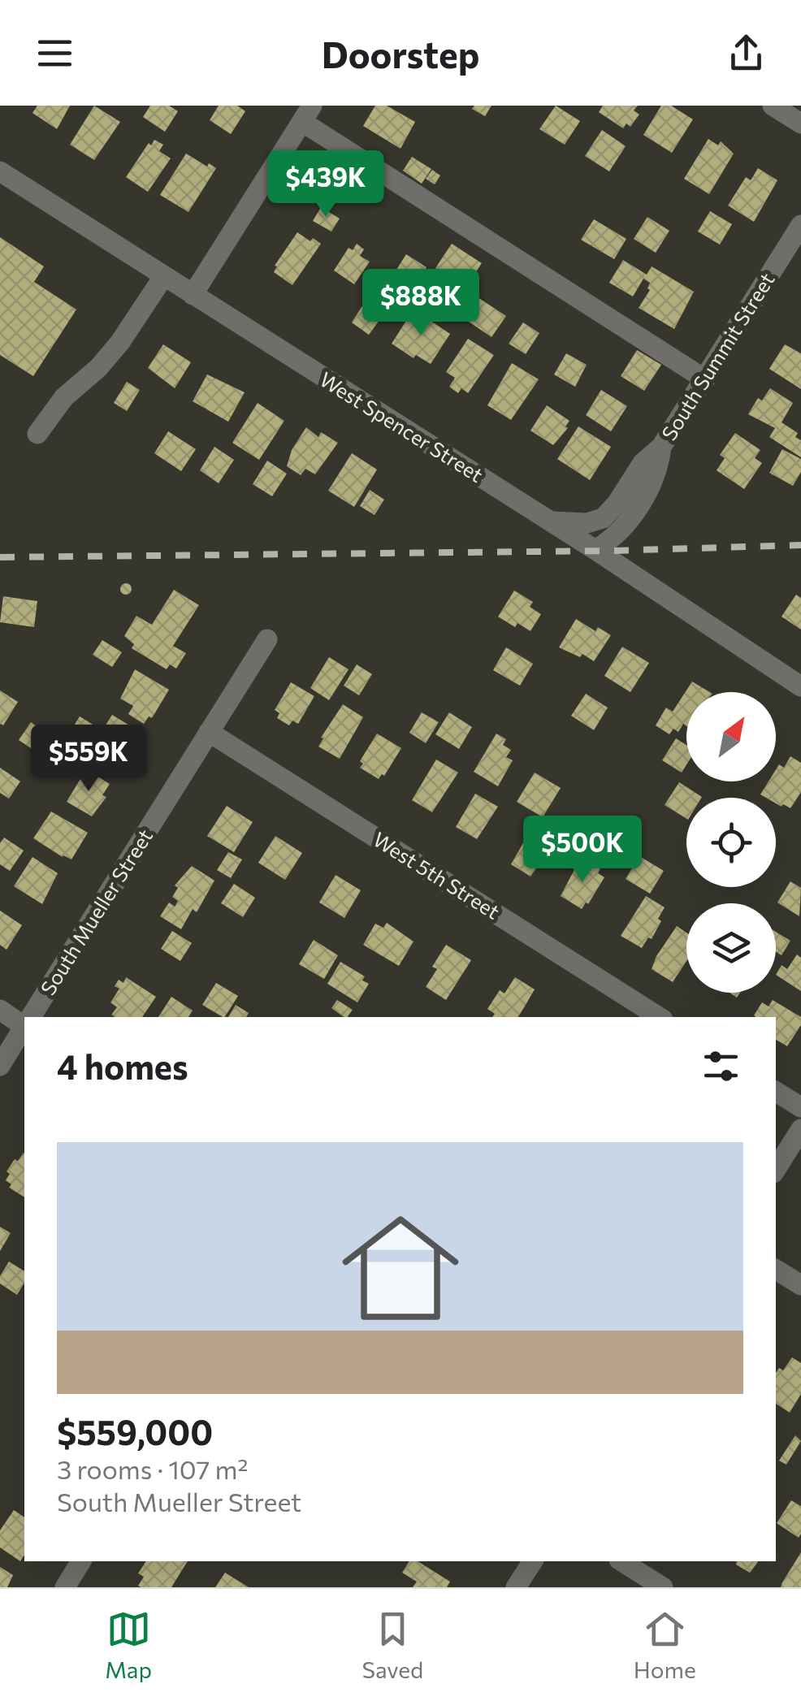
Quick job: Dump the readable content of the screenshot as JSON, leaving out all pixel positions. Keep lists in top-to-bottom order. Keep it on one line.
{"streets":{"street":["South Summit Street","West Spencer Street","West 5th Street","South Mueller Street"]},"crossings":[["South Summit Street","West Spencer Street"],["West 5th Street","South Mueller Street"]],"north":"top right","page":{"header":"Doorstep","price":["$439K","$888K","$559K","$500K"],"heading":"4 homes","list":[{"name":"$559,000","note":"3 rooms · 107 m² · South Mueller Street"}],"tabs":["Map","Saved","Home"]}}
